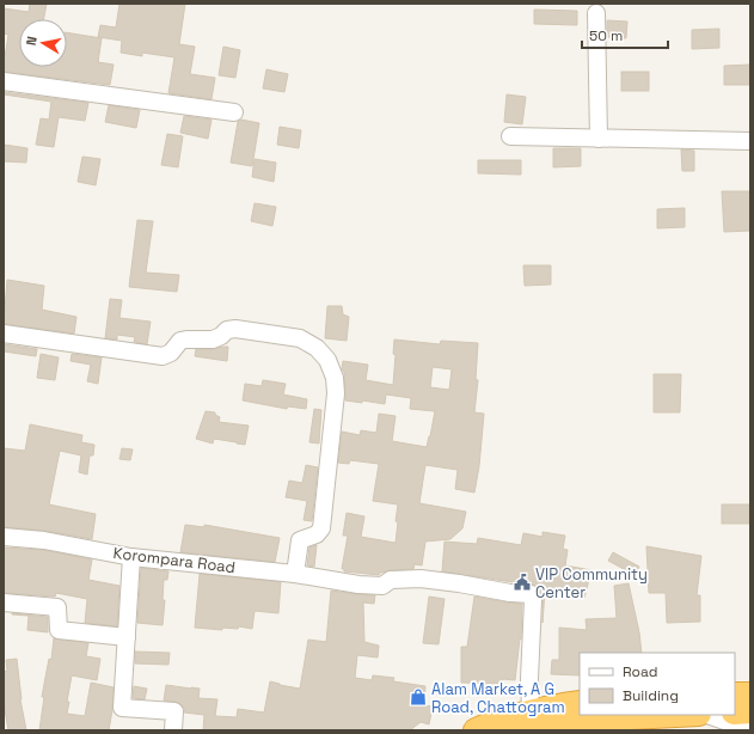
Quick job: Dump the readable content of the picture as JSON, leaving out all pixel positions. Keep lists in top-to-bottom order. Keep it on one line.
{"streets":{"street":["Korompara Road"]},"places":{"public building":["VIP Community Center"],"shop":["Alam Market, A G Road, Chattogram"]},"legend":["Road","Building"],"scale_bar":"50 m","north":"left"}
